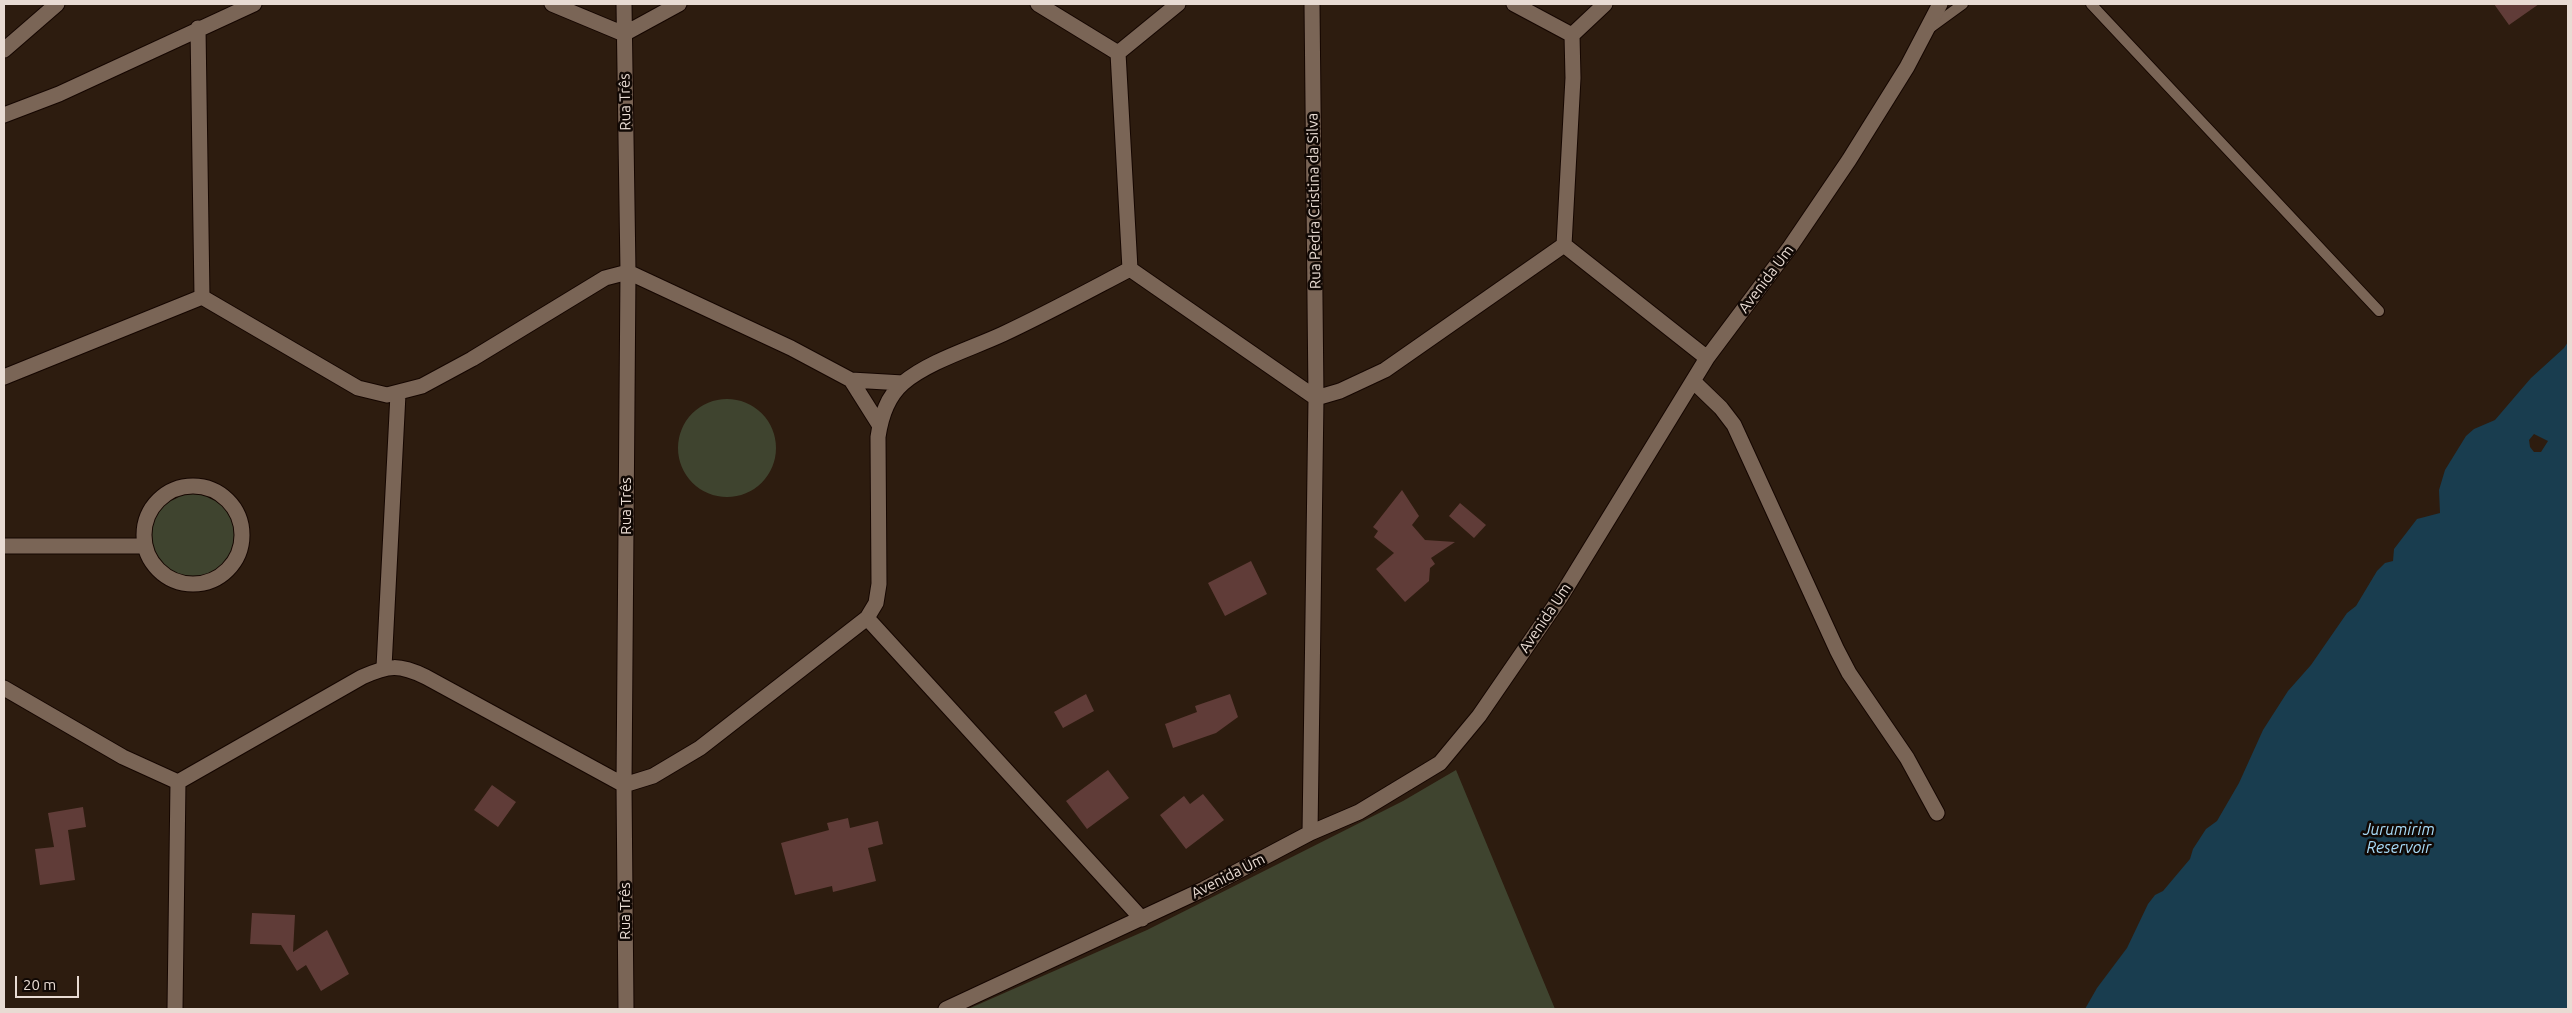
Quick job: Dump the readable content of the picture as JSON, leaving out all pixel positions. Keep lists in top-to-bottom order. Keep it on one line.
{"streets":{"street":["Rua Três","Rua Pedra Cristina da Silva","Avenida Um"]},"crossings":[["Rua Pedra Cristina da Silva","Avenida Um"]],"water":["Jurumirim Reservoir"],"scale_bar":"20 m"}
